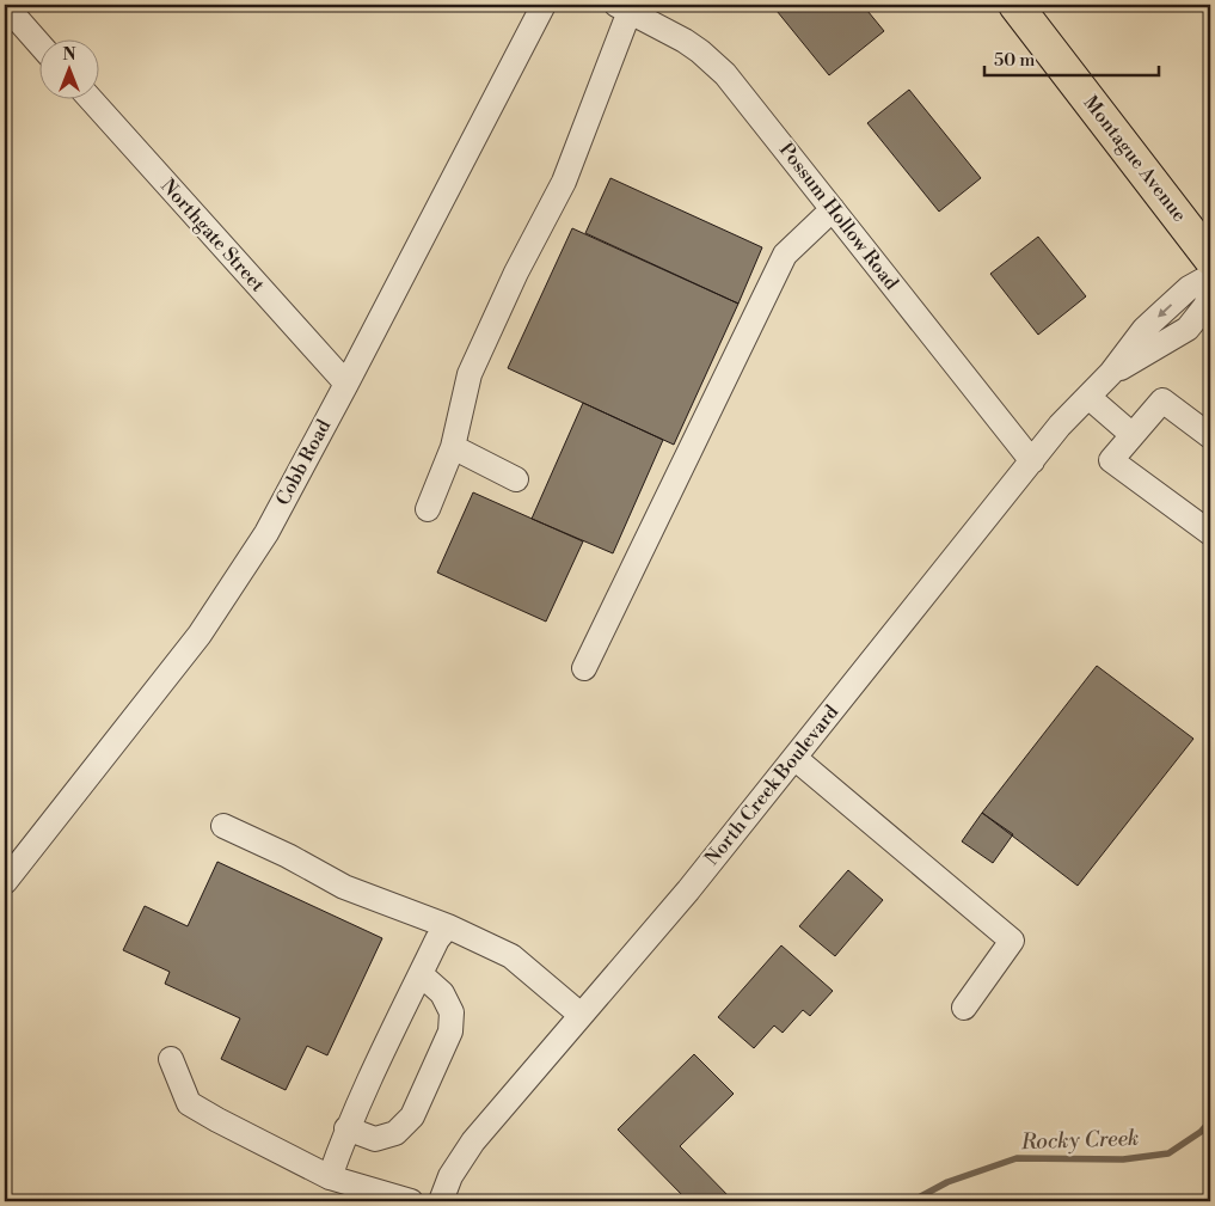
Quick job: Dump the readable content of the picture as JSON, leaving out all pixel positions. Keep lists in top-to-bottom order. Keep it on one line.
{"streets":{"highway":["Montague Avenue"],"street":["Possum Hollow Road","Northgate Street","Cobb Road","North Creek Boulevard"]},"crossings":[["Possum Hollow Road","North Creek Boulevard"],["Northgate Street","Cobb Road"]],"water":["Rocky Creek"],"scale_bar":"50 m","north":"top"}
